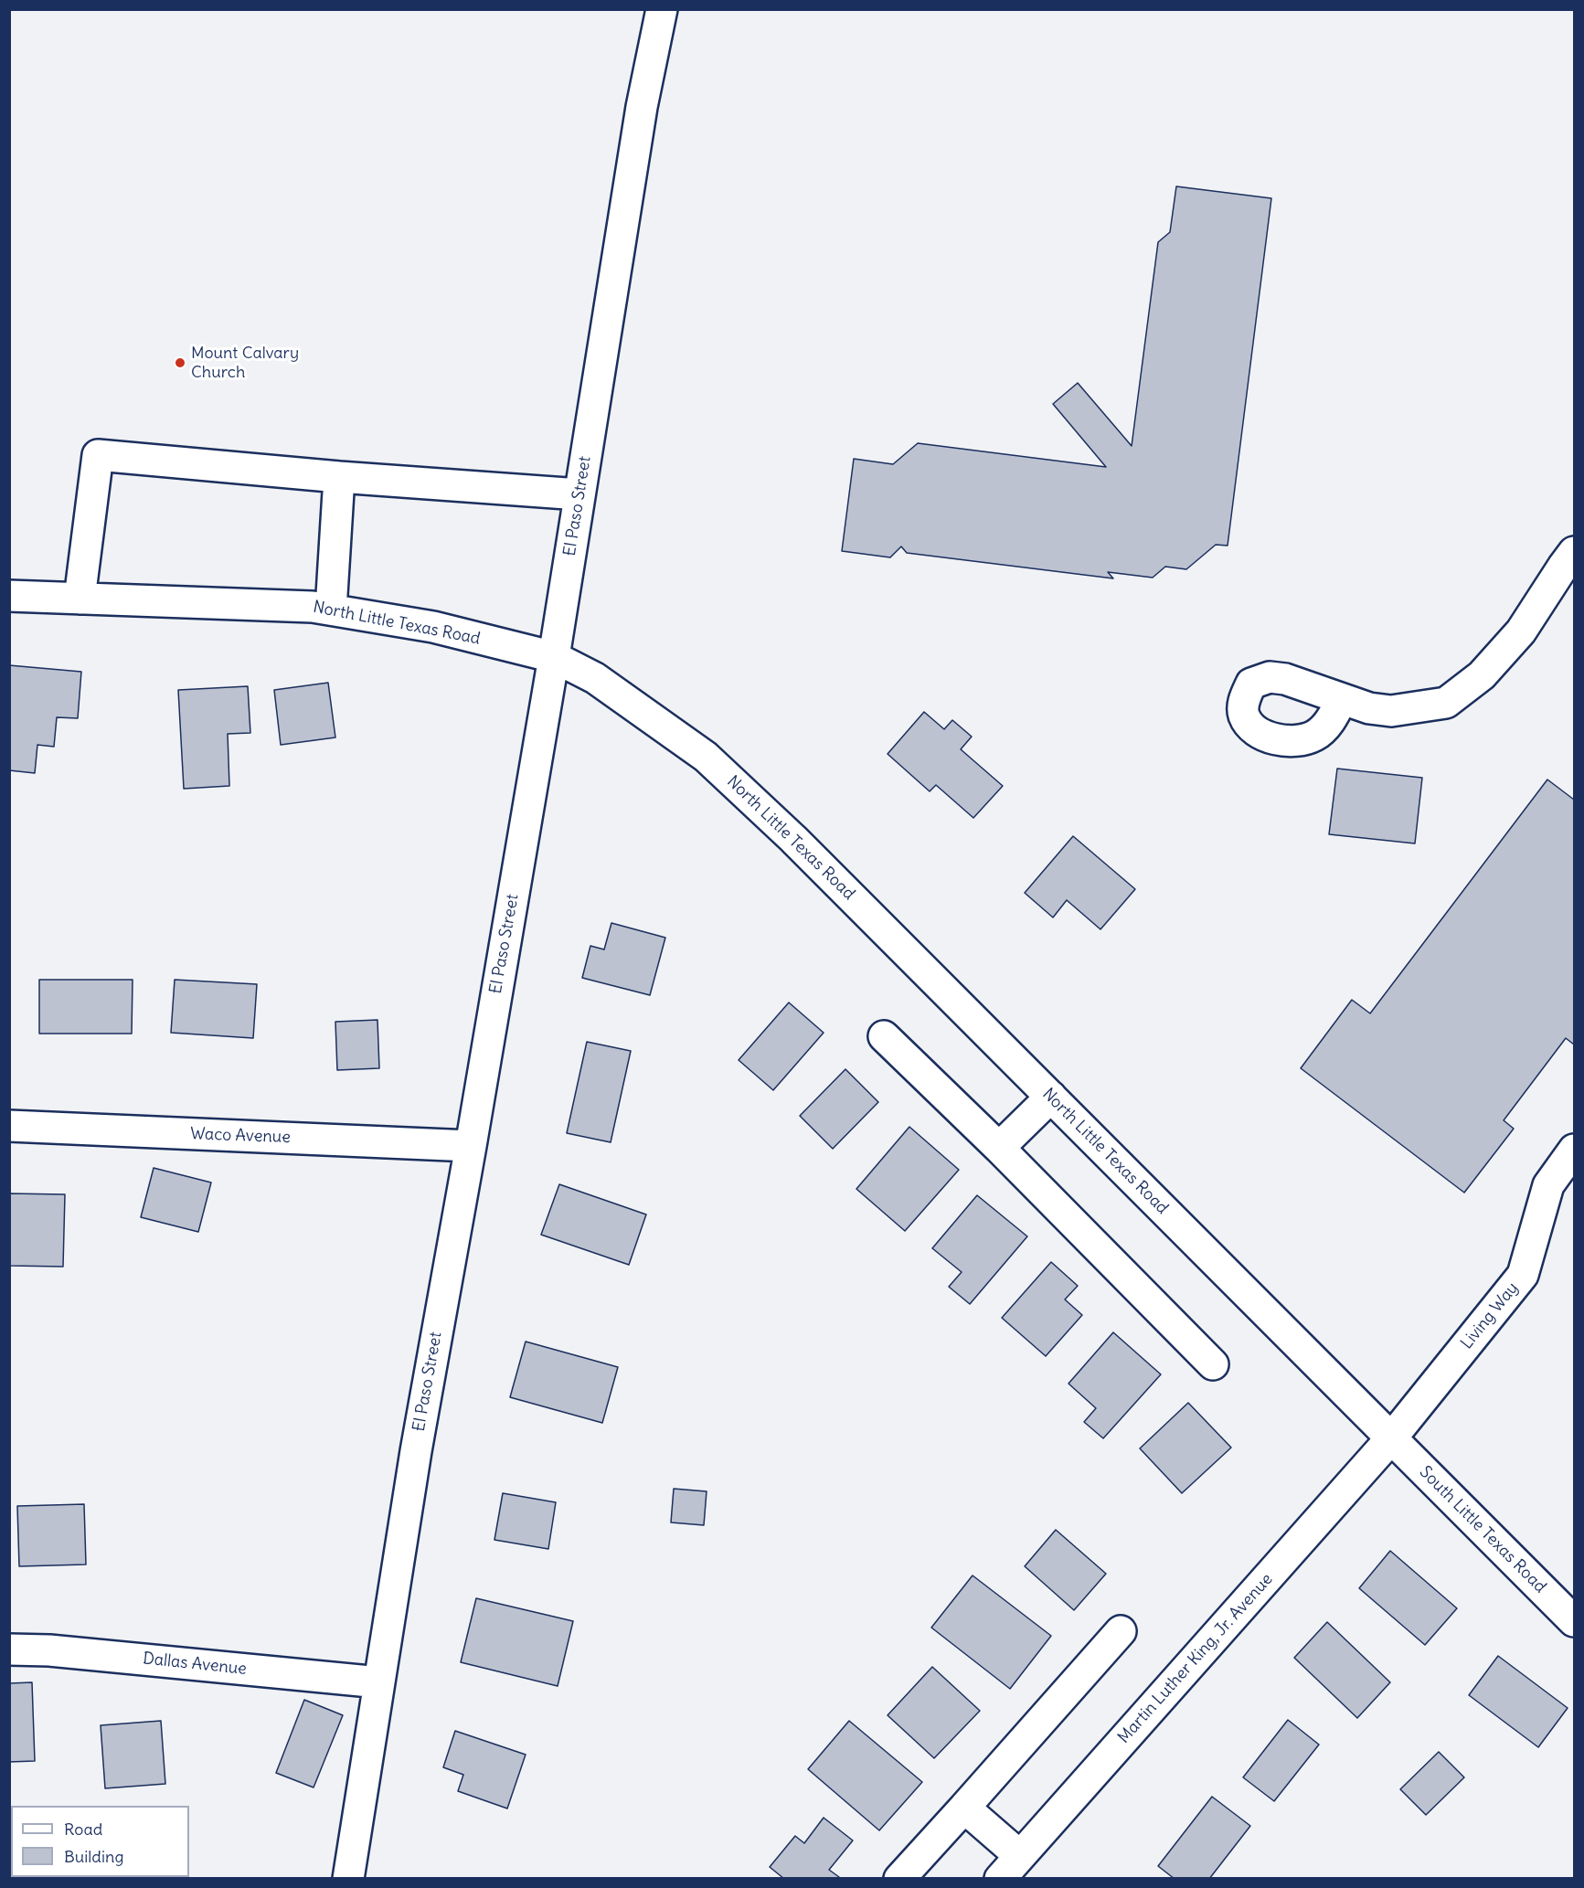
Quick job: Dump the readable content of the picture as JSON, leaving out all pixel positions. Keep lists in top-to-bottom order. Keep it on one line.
{"streets":{"street":["El Paso Street","North Little Texas Road","Waco Avenue","Living Way","South Little Texas Road","Martin Luther King, Jr. Avenue","Dallas Avenue"]},"crossings":[["El Paso Street","North Little Texas Road"],["El Paso Street","Waco Avenue"],["El Paso Street","Dallas Avenue"],["North Little Texas Road","Living Way"],["North Little Texas Road","South Little Texas Road"],["North Little Texas Road","Martin Luther King, Jr. Avenue"],["Living Way","South Little Texas Road"],["Living Way","Martin Luther King, Jr. Avenue"],["South Little Texas Road","Martin Luther King, Jr. Avenue"]],"places":["Mount Calvary Church"],"legend":["Road","Building"]}
